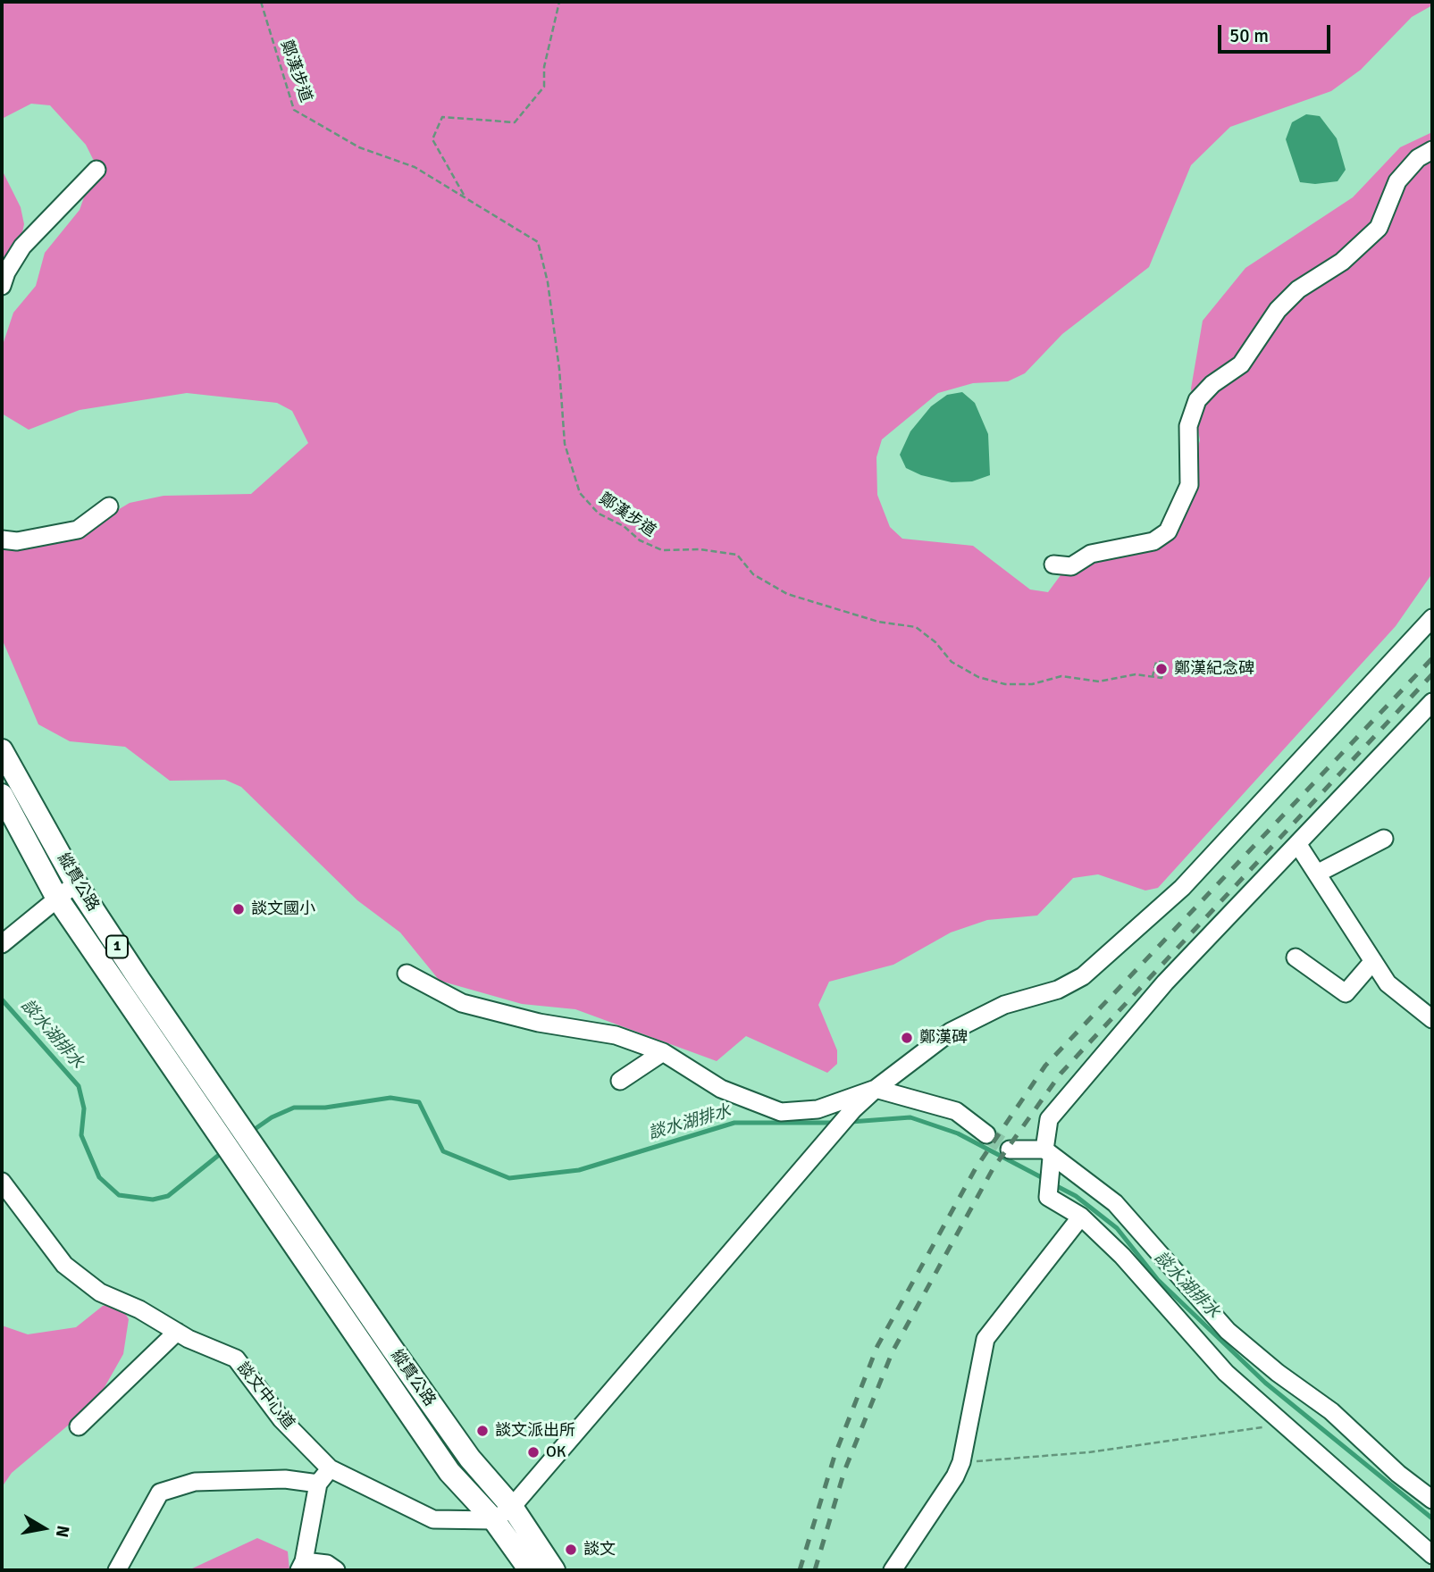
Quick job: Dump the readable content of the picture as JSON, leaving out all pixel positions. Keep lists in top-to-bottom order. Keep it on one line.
{"streets":{"main road":["縱貫公路","1"],"street":["談文中心道"],"path":["鄭漢步道"]},"crossings":[["縱貫公路","談文中心道"]],"water":["談水湖排水"],"places":["鄭漢紀念碑","談文國小","鄭漢碑","談文派出所","OK","談文"],"scale_bar":"50 m","north":"right"}
